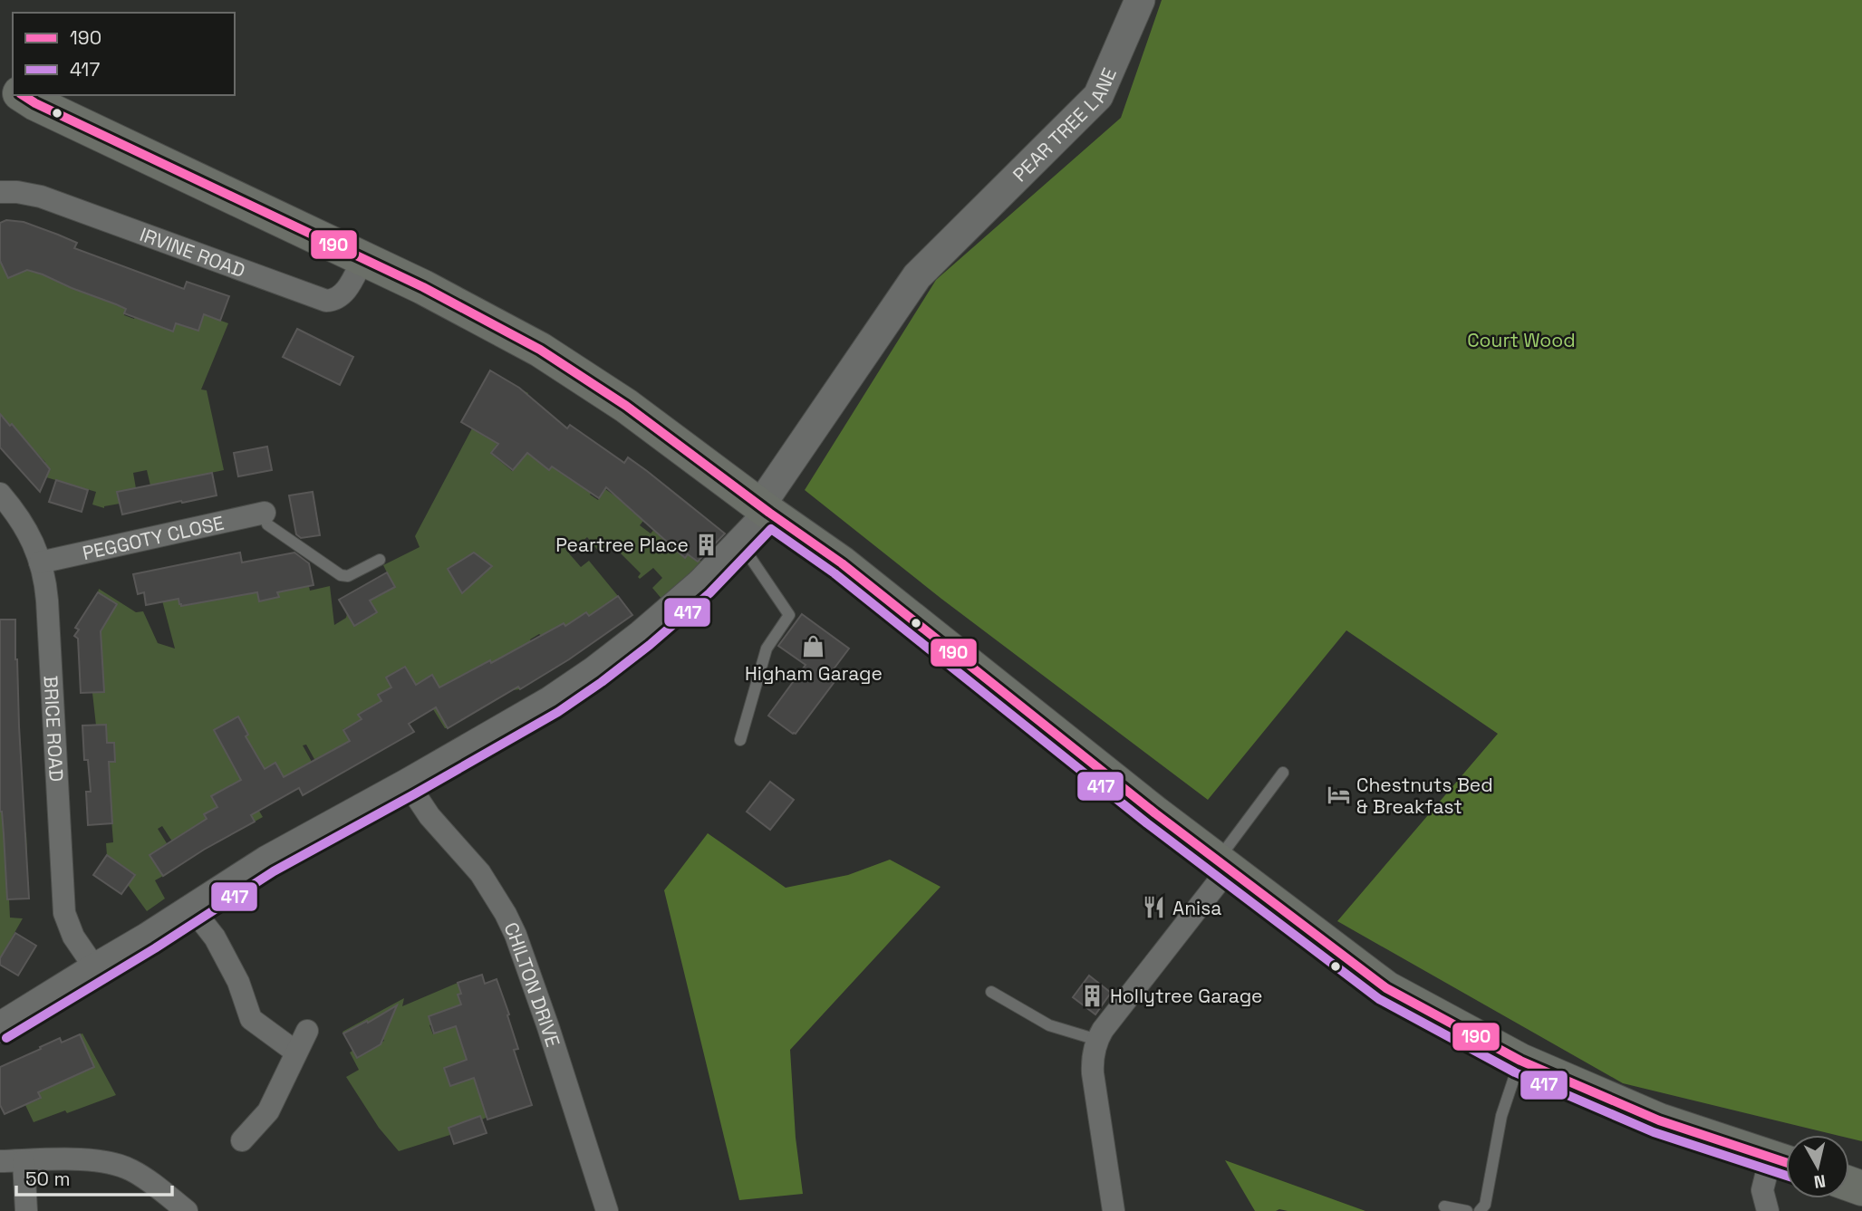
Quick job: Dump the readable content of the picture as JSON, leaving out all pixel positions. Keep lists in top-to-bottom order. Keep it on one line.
{"streets":{"street":["PEAR TREE LANE","IRVINE ROAD","PEGGOTY CLOSE","BRICE ROAD","CHILTON DRIVE"]},"crossings":[["PEAR TREE LANE","BRICE ROAD"],["PEAR TREE LANE","CHILTON DRIVE"],["PEGGOTY CLOSE","BRICE ROAD"]],"parks":["Court Wood"],"places":{"building":["Peartree Place","Hollytree Garage"],"shop":["Higham Garage"],"hotel":["Chestnuts Bed & Breakfast"],"restaurant":["Anisa"]},"lines":["transit line 190","transit line 417"],"legend":["190","417"],"scale_bar":"50 m","north":"bottom"}
